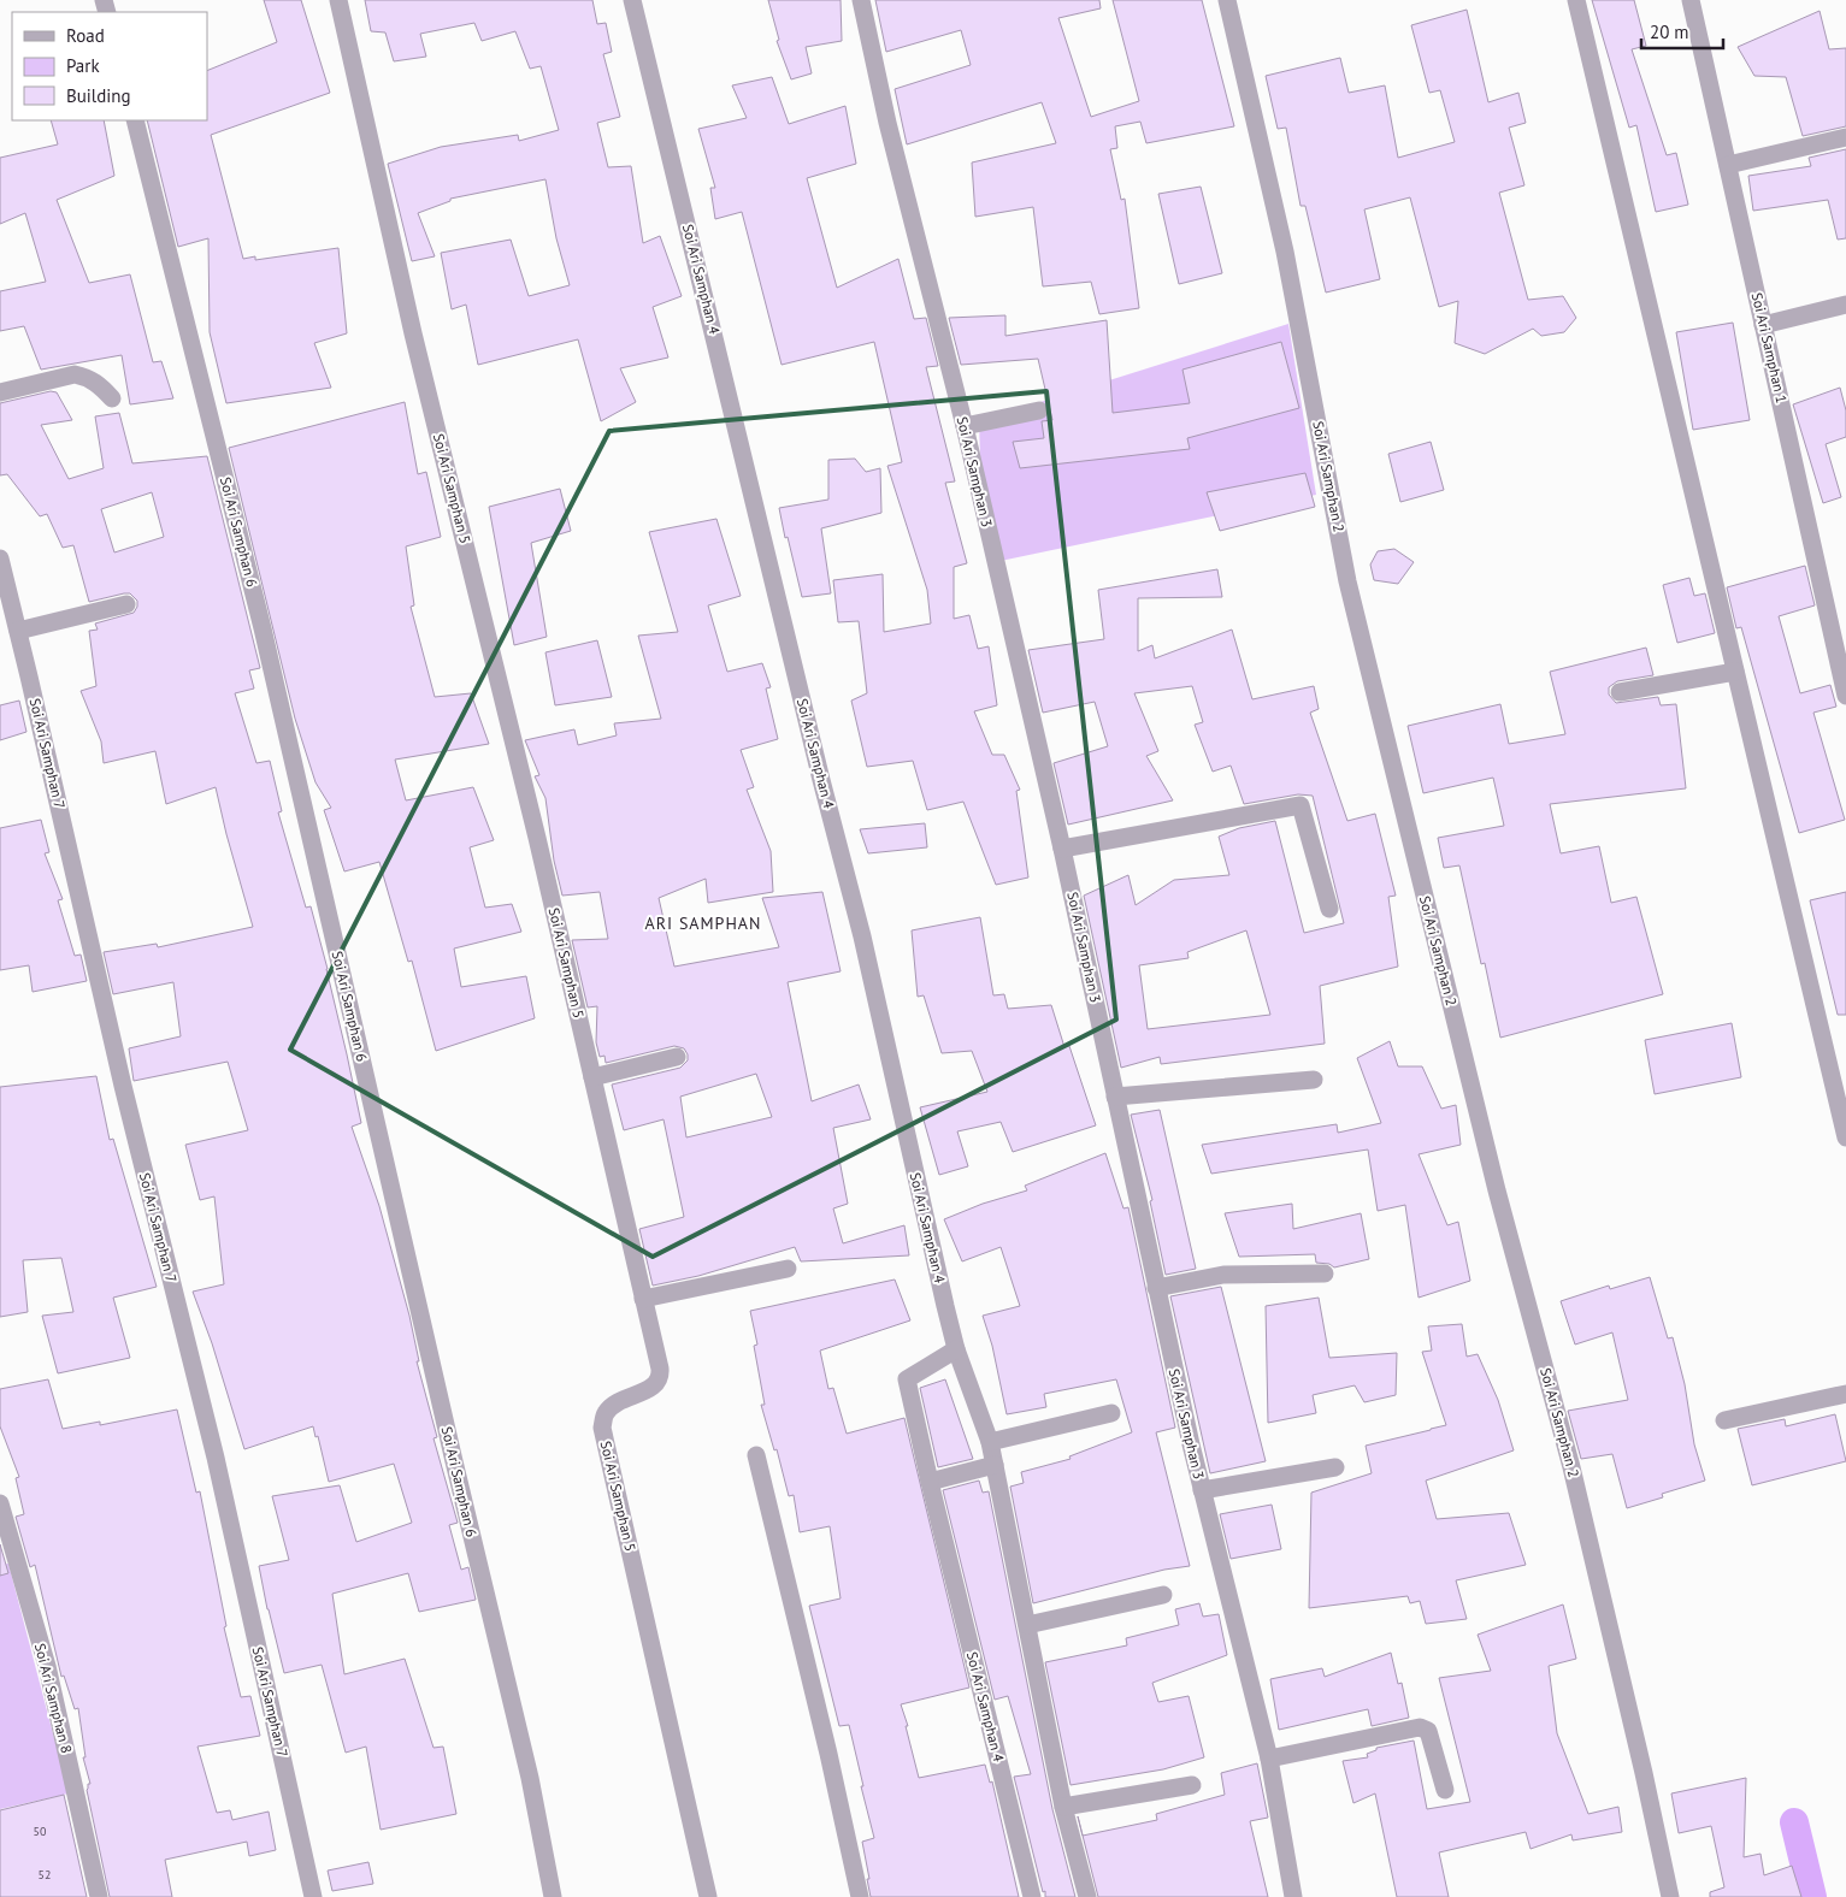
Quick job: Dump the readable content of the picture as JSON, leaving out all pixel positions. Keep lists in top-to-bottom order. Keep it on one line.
{"streets":{"street":["Soi Ari Samphan 4","Soi Ari Samphan 1","Soi Ari Samphan 3","Soi Ari Samphan 2","Soi Ari Samphan 5","Soi Ari Samphan 6","Soi Ari Samphan 7","Soi Ari Samphan 8"]},"districts":["ARI SAMPHAN"],"house_numbers":["50","52"],"legend":["Road","Park","Building"],"scale_bar":"20 m"}
